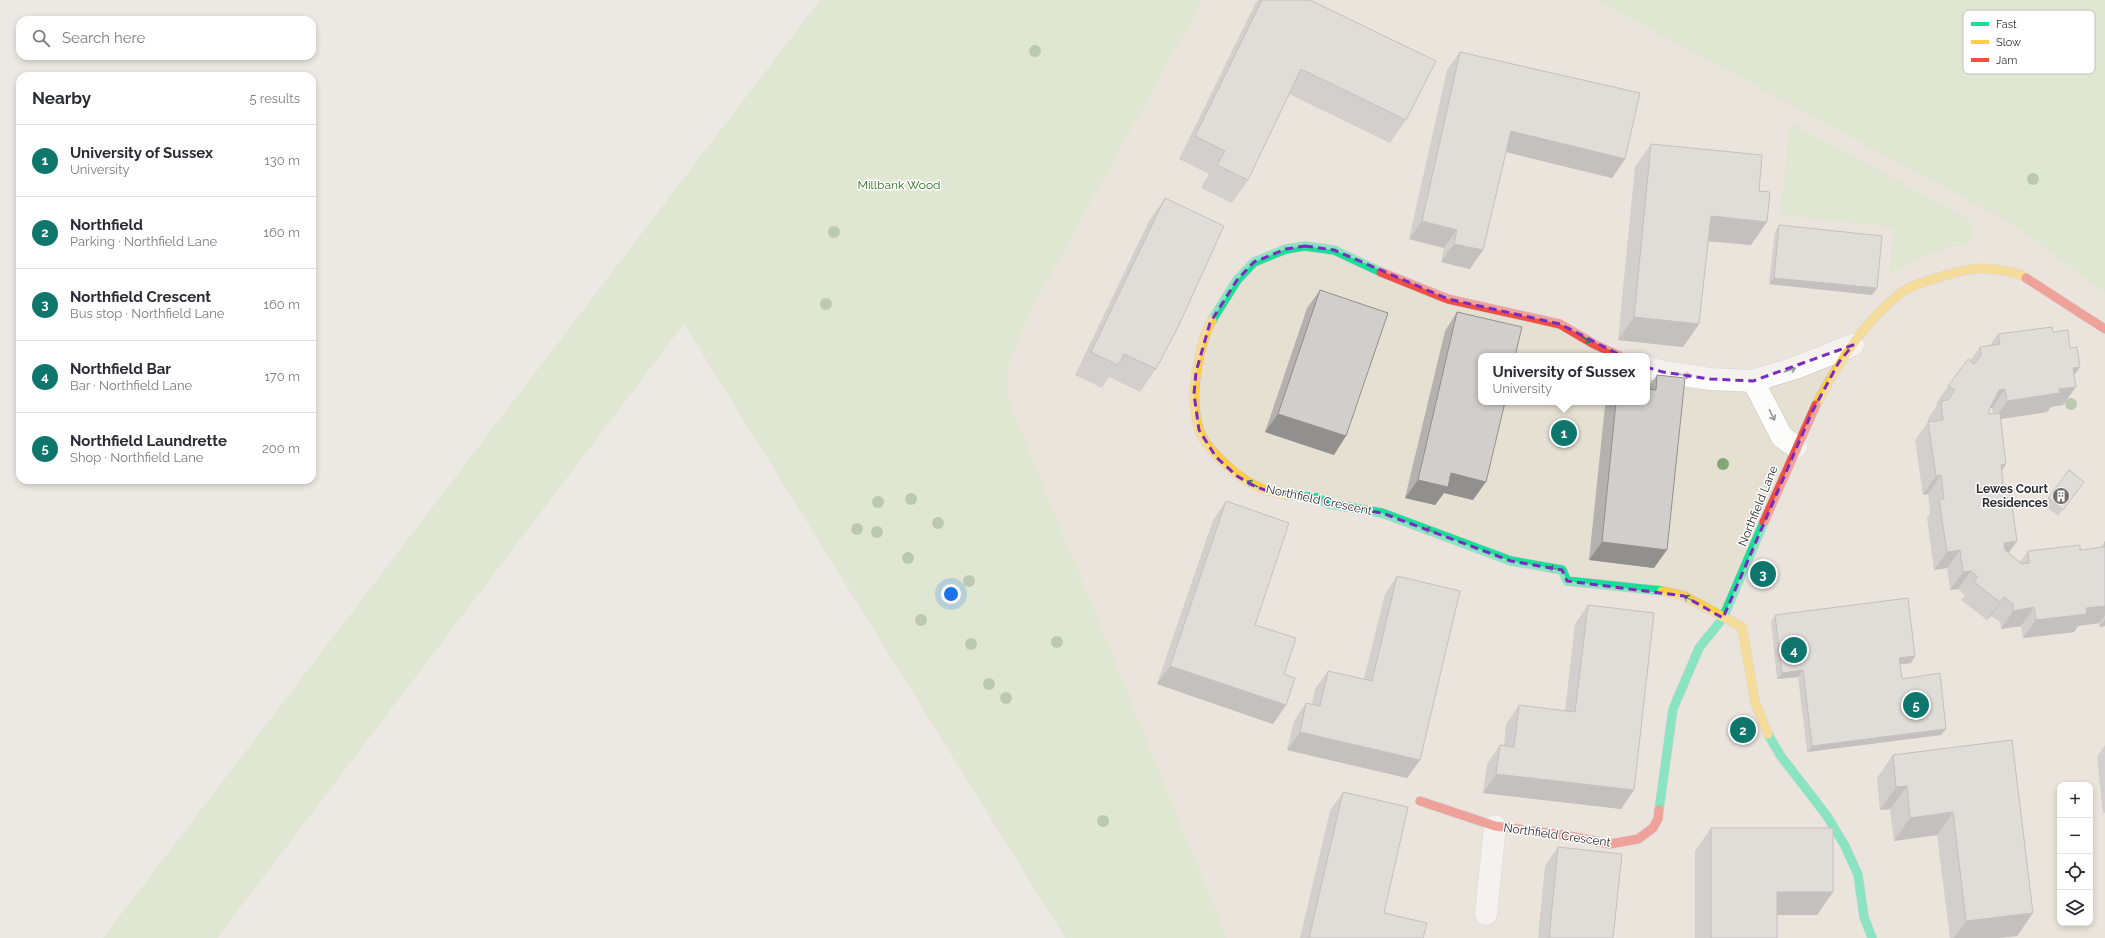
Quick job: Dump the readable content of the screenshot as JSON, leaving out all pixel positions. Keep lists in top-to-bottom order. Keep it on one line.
{"streets":{"street":["Northfield Crescent","Northfield Lane"]},"crossings":[["Northfield Crescent","Northfield Lane"]],"parks":["Millbank Wood"],"places":{"building":["Lewes Court Residences"]},"legend":["Fast","Slow","Jam"],"page":{"search":"Search here","heading":["Nearby","5 results"],"list":[{"mark":"1","name":"University of Sussex","note":"University","value":"130 m"},{"mark":"2","name":"Northfield","note":"Parking · Northfield Lane","value":"160 m"},{"mark":"3","name":"Northfield Crescent","note":"Bus stop · Northfield Lane","value":"160 m"},{"mark":"4","name":"Northfield Bar","note":"Bar · Northfield Lane","value":"170 m"},{"mark":"5","name":"Northfield Laundrette","note":"Shop · Northfield Lane","value":"200 m"}],"popup":["University of Sussex","University"],"pins":["1","3","4","5","2"],"map_buttons":["+","−"]}}
